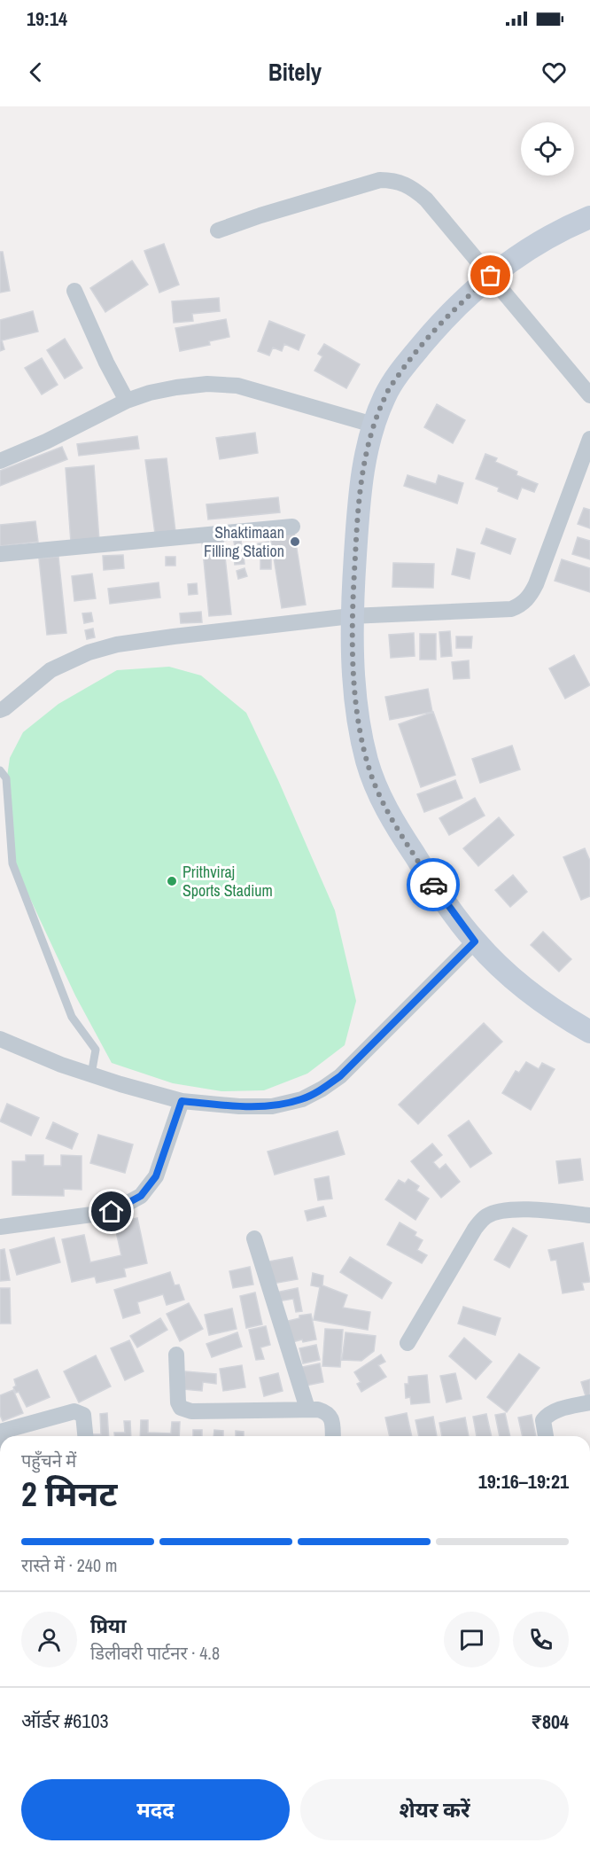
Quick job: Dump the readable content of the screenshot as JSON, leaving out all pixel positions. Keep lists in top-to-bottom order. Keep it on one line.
{"places":["Shaktimaan Filling Station","Prithviraj Sports Stadium"],"page":{"status":"19:14","header":"Bitely","heading":["2 मिनट","पहुँचने में","19:16–19:21"],"panel":["प्रिया","डिलीवरी पार्टनर · 4.8","ऑर्डर #6103","₹804"],"bar":"रास्ते में · 240 m","buttons":["मदद","शेयर करें"]}}
